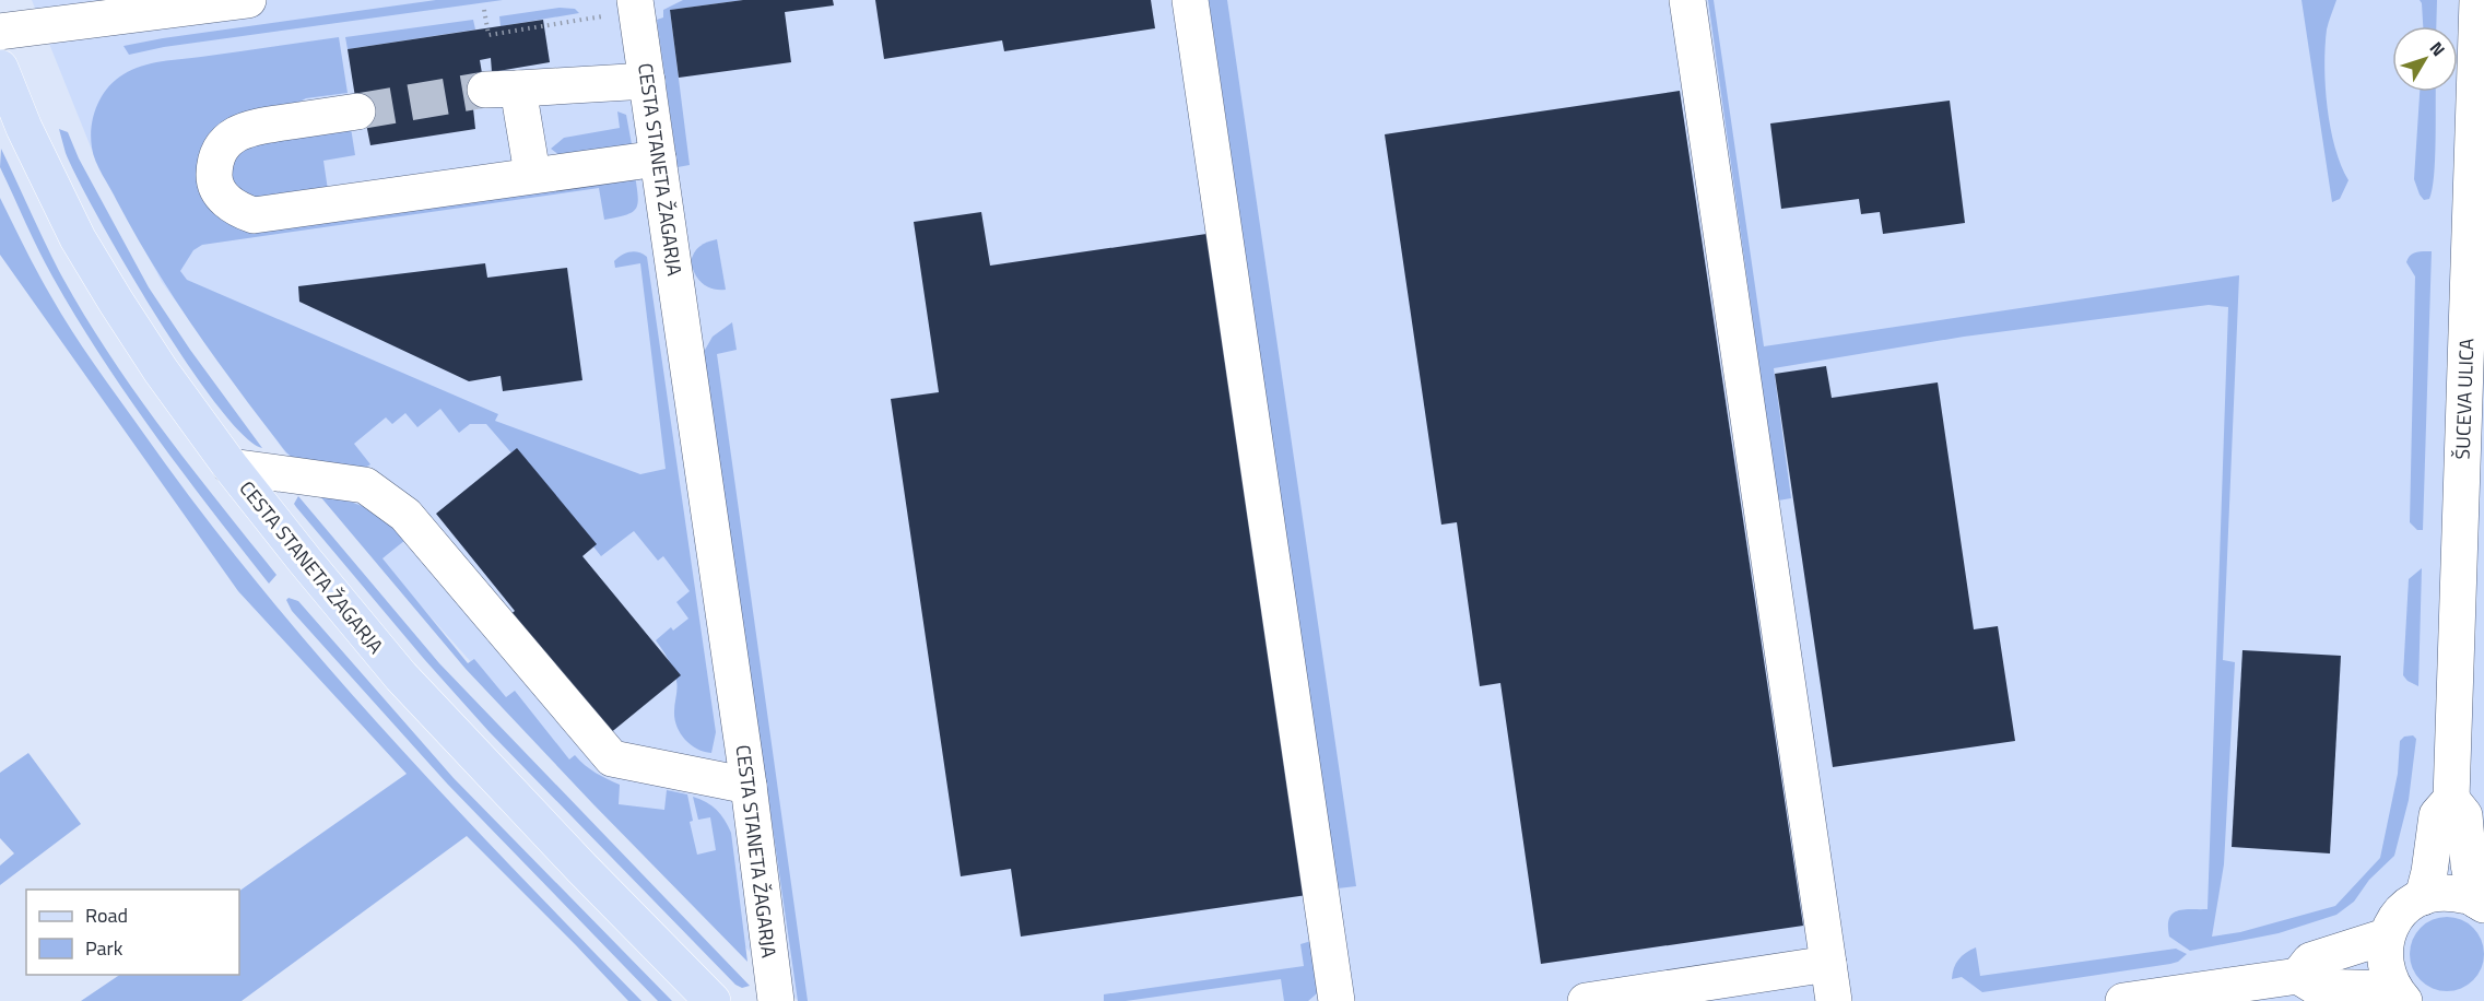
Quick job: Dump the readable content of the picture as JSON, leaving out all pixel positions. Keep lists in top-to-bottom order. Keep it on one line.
{"streets":{"main road":["CESTA STANETA ŽAGARJA"],"street":["ŠUCEVA ULICA"]},"legend":["Road","Park"],"north":"top right"}
